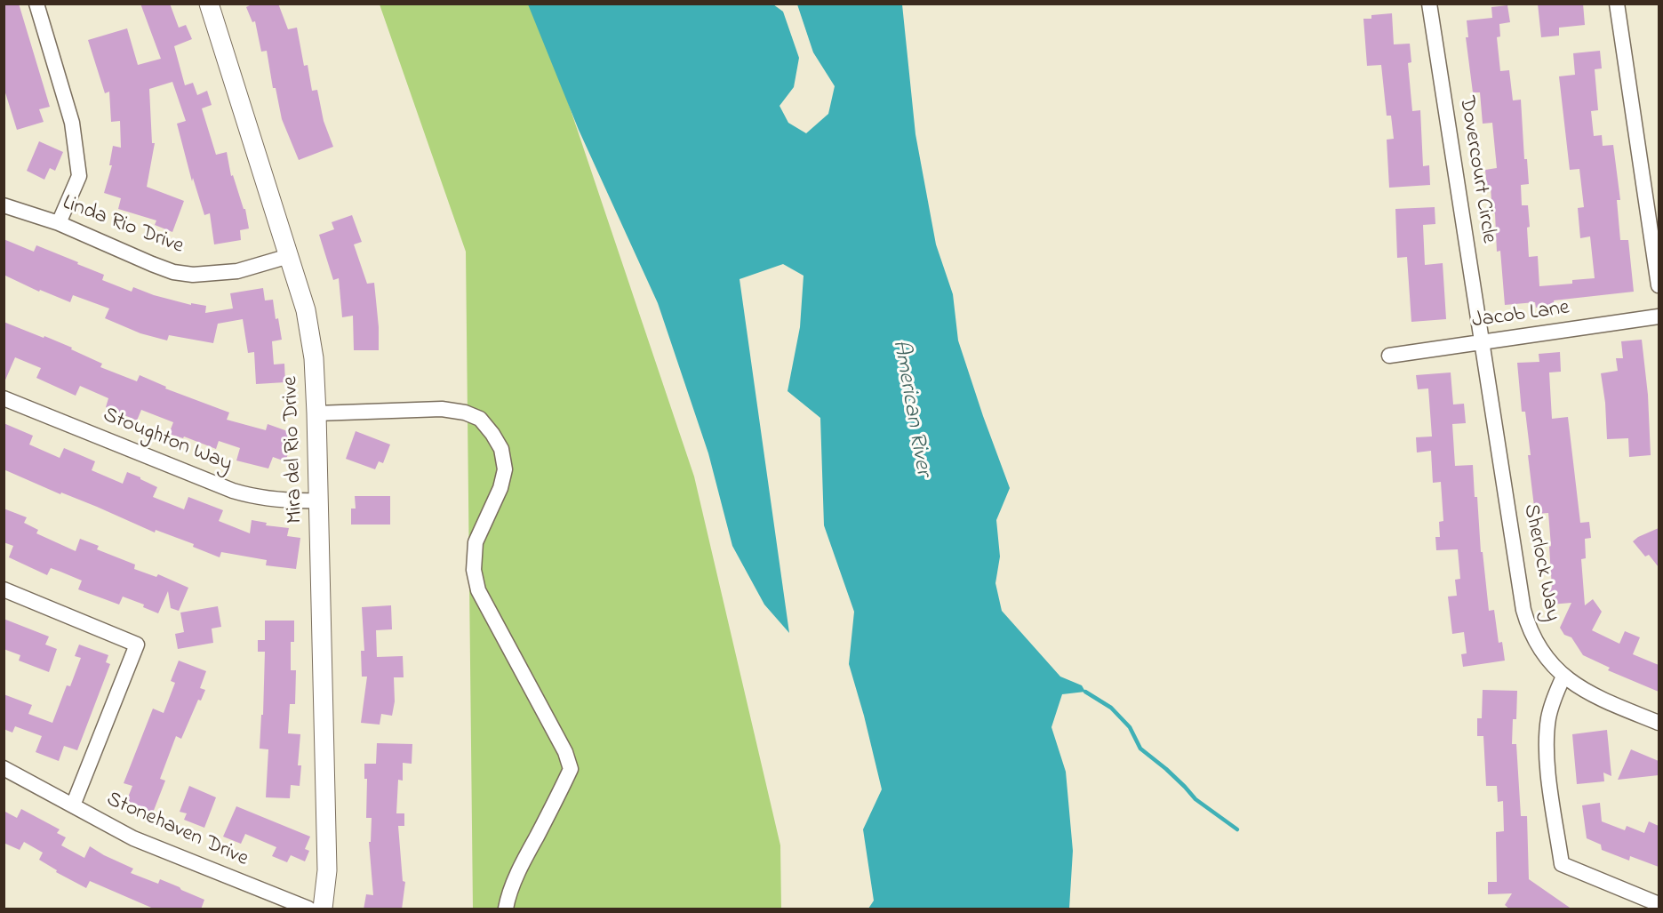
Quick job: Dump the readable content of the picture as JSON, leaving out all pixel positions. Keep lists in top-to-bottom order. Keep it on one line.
{"streets":{"street":["Dovercourt Circle","Linda Rio Drive","Jacob Lane","Stoughton Way","Mira del Rio Drive","Sherlock Way","Stonehaven Drive"]},"crossings":[["Dovercourt Circle","Jacob Lane"],["Dovercourt Circle","Sherlock Way"],["Linda Rio Drive","Mira del Rio Drive"],["Jacob Lane","Sherlock Way"],["Stoughton Way","Mira del Rio Drive"]],"water":["American River"]}
